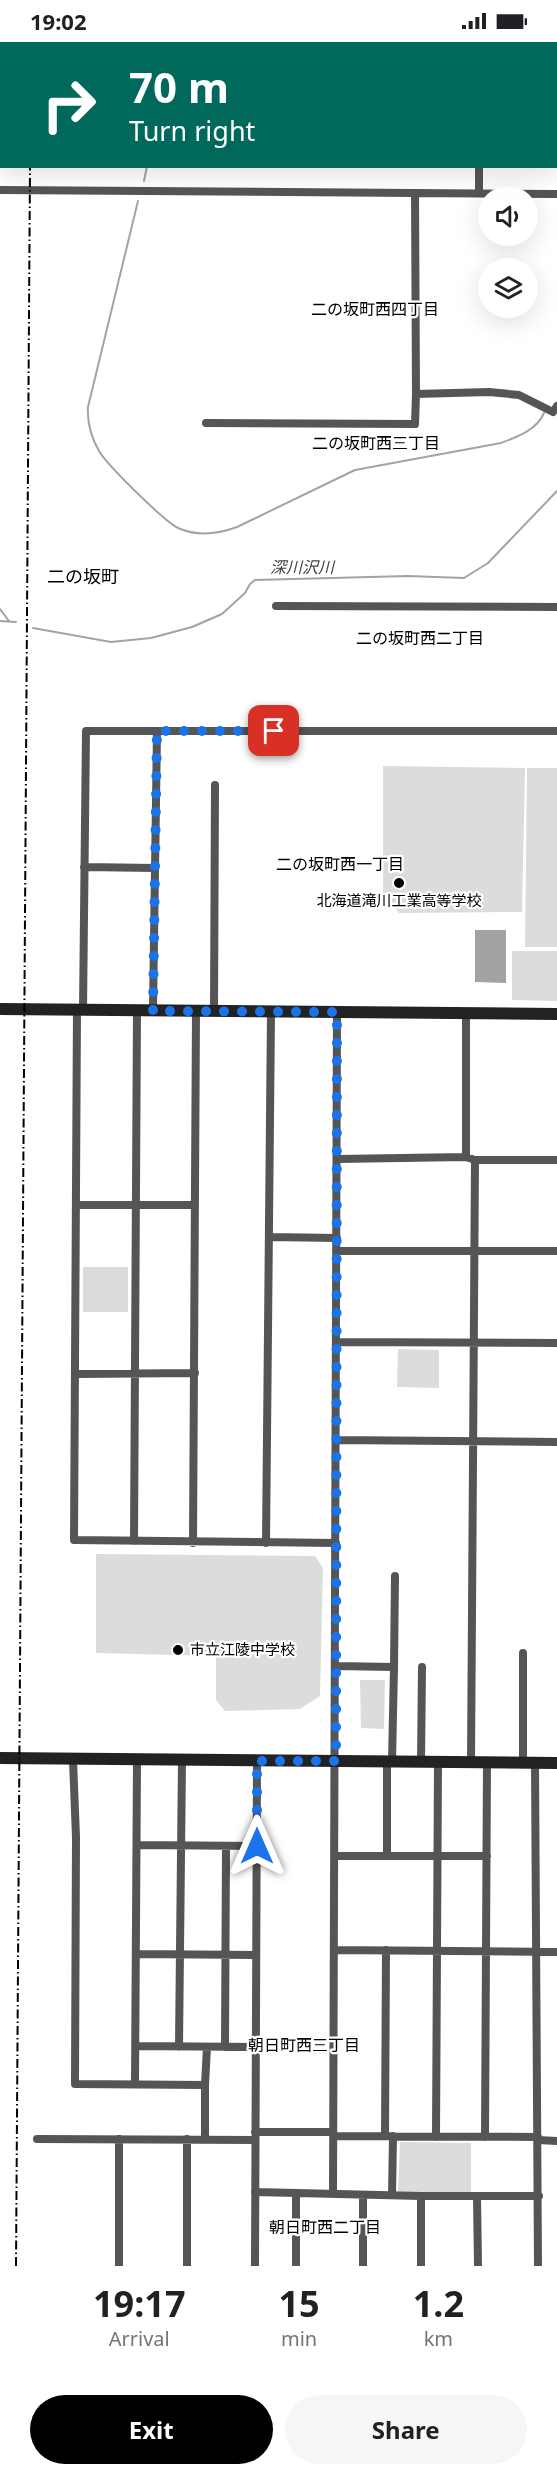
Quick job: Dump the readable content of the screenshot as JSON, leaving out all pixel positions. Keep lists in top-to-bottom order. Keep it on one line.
{"districts":["二の坂町西四丁目","二の坂町西三丁目","二の坂町","二の坂町西二丁目","二の坂町西一丁目","朝日町西三丁目","朝日町西二丁目"],"water":["深川沢川"],"places":["北海道滝川工業高等学校","市立江陵中学校"],"page":{"status":"19:02","turn":["70 m","Turn right"],"eta":["19:17","Arrival","15","min","1.2","km"],"buttons":["Exit","Share"]}}
